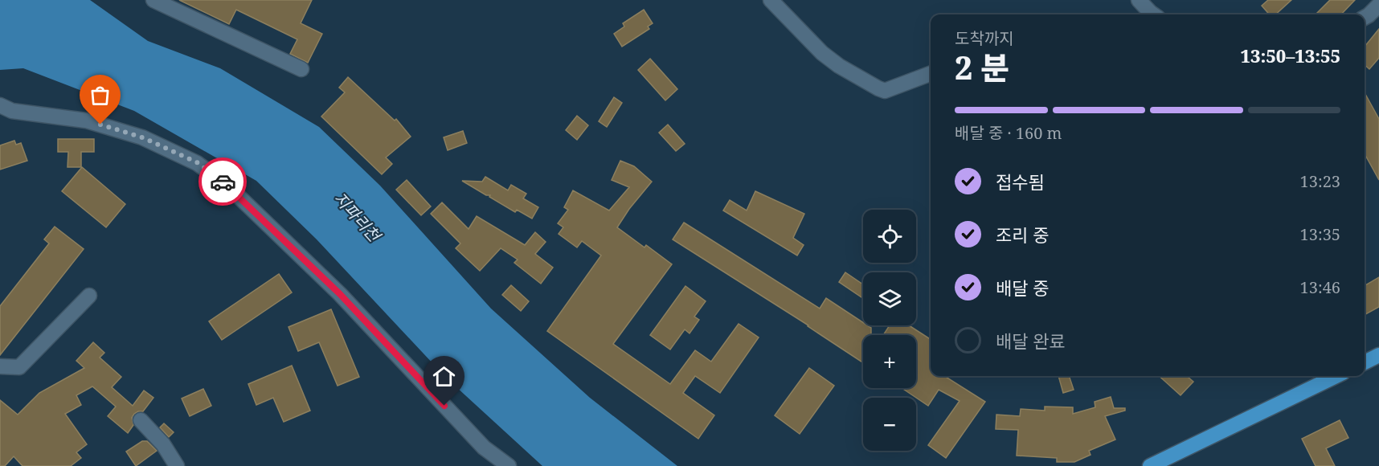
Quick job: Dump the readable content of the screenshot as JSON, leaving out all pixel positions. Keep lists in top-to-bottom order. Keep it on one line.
{"water":["지파리천"],"page":{"heading":["2 분","도착까지","13:50–13:55"],"bar":"배달 중 · 160 m","list":[["접수됨","13:23"],["조리 중","13:35"],["배달 중","13:46"],"배달 완료"],"map_buttons":["+","−"]}}
